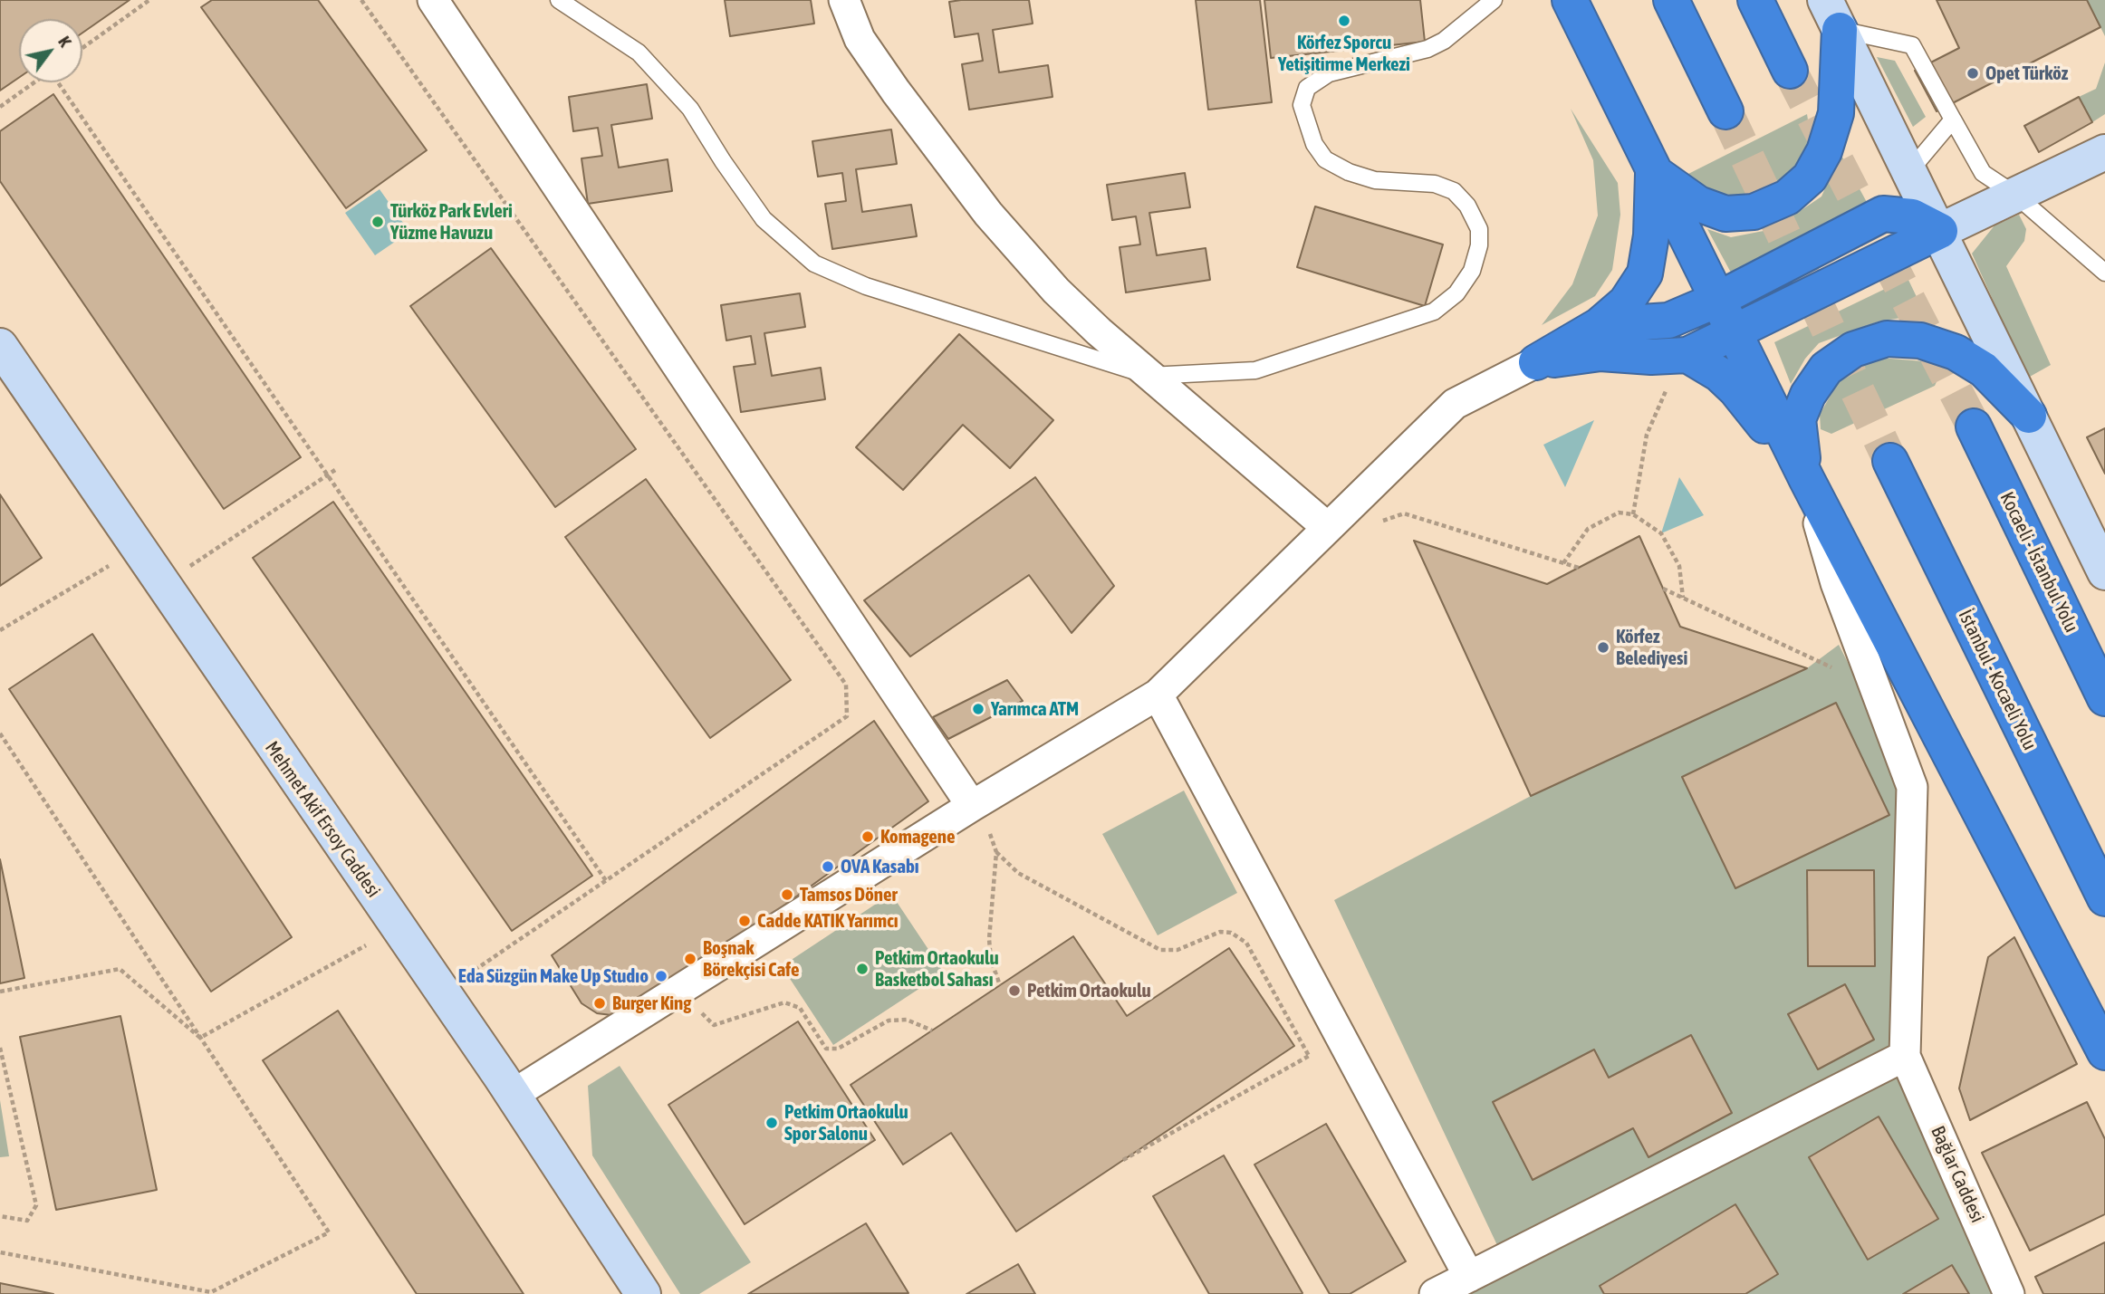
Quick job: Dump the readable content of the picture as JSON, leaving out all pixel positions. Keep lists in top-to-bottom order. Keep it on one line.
{"streets":{"highway":["Kocaeli - İstanbul Yolu","İstanbul - Kocaeli Yolu"],"main road":["Mehmet Akif Ersoy Caddesi"],"street":["Bağlar Caddesi"]},"places":["Körfez Sporcu Yetişitirme Merkezi","Opet Türköz","Türköz Park Evleri Yüzme Havuzu","Körfez Belediyesi","Yarımca ATM","Komagene","OVA Kasabı","Tamsos Döner","Cadde KATIK Yarımcı","Boşnak Börekçisi Cafe","Petkim Ortaokulu Basketbol Sahası","Eda Süzgün Make Up Studıo","Petkim Ortaokulu","Burger King","Petkim Ortaokulu Spor Salonu"],"north":"top right"}
